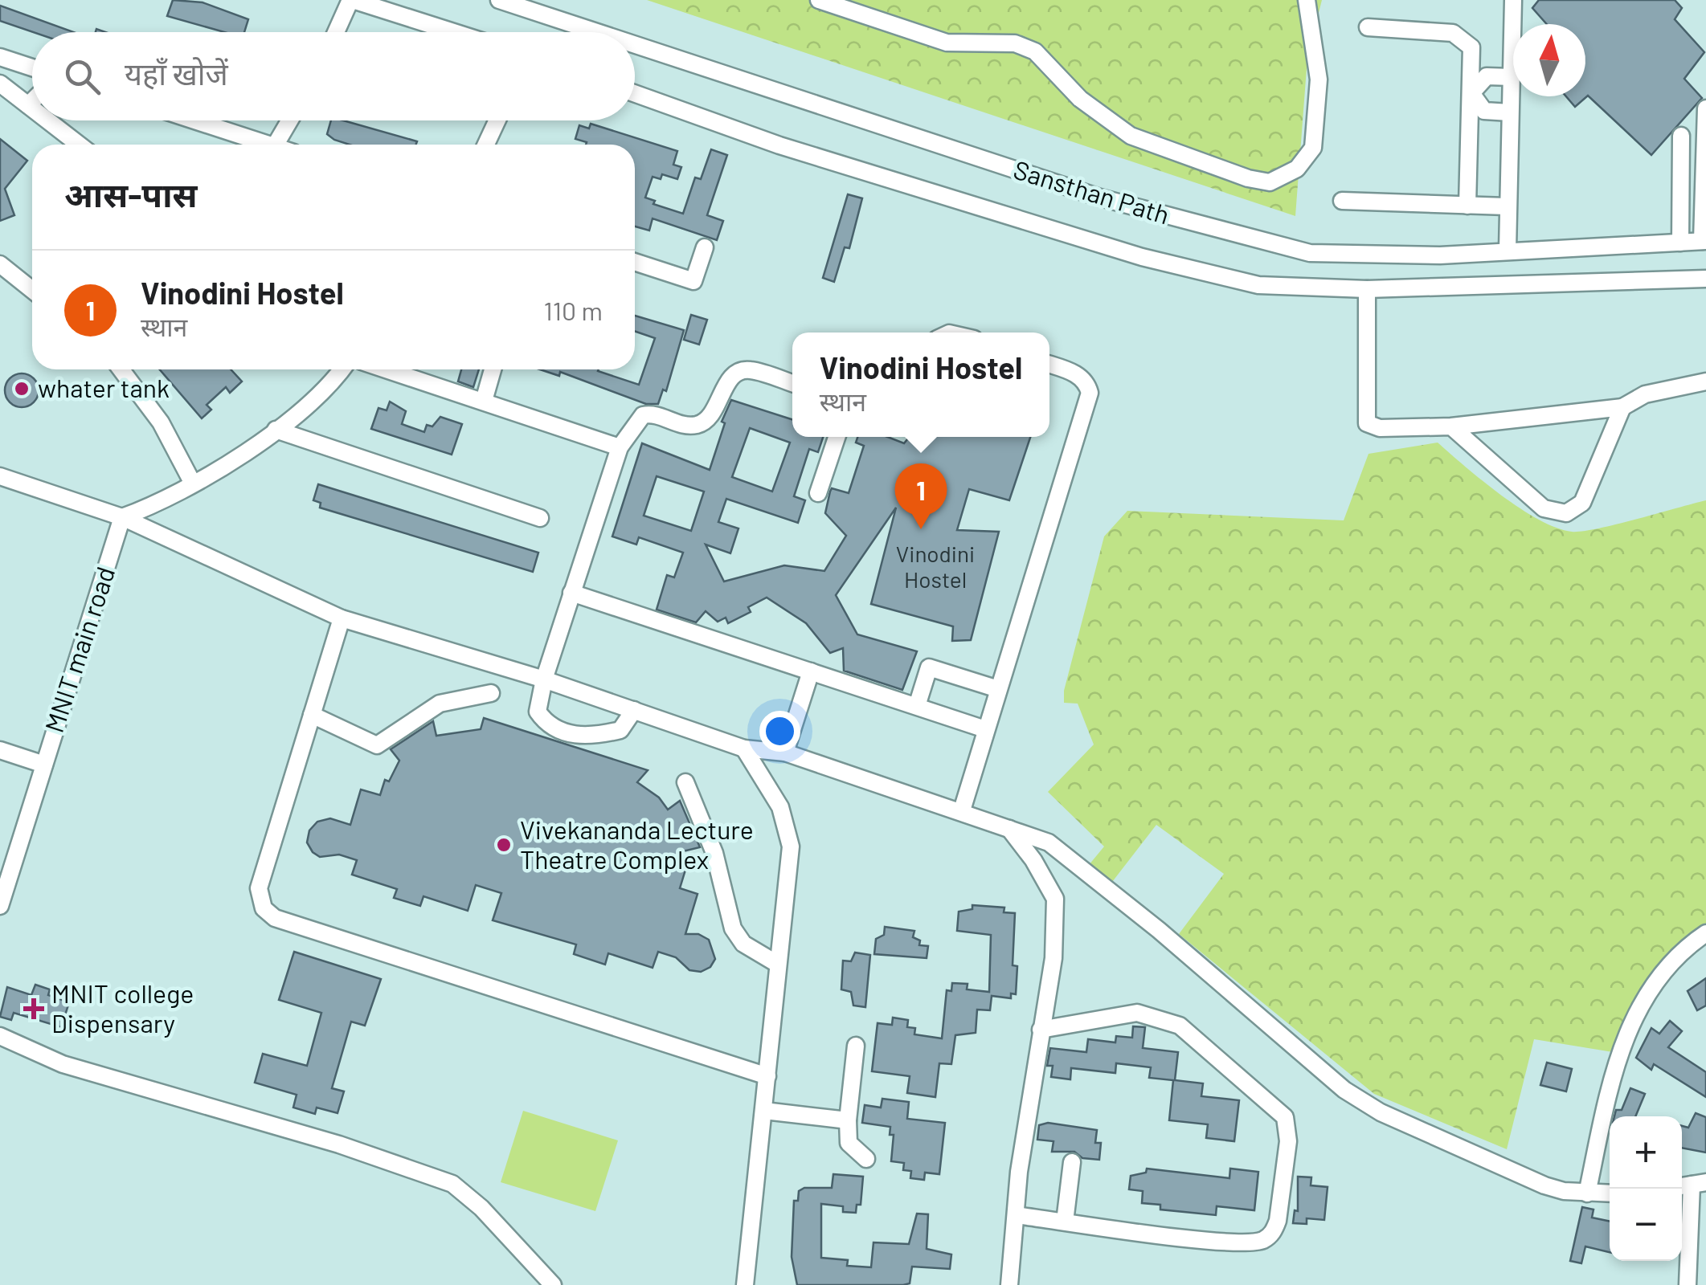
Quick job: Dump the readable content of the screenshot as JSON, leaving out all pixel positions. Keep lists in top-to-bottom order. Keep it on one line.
{"streets":{"street":["Sansthan Path","MNIT main road"]},"places":{"other":["whater tank","Vivekananda Lecture Theatre Complex"],"health":["MNIT college Dispensary"]},"house_numbers":["Vinodini Hostel"],"north":"top","page":{"search":"यहाँ खोजें","heading":"आस-पास","list":[{"mark":"1","name":"Vinodini Hostel","note":"स्थान","value":"110 m"}],"popup":["Vinodini Hostel","स्थान"],"pins":"1","map_buttons":["+","−"]}}
